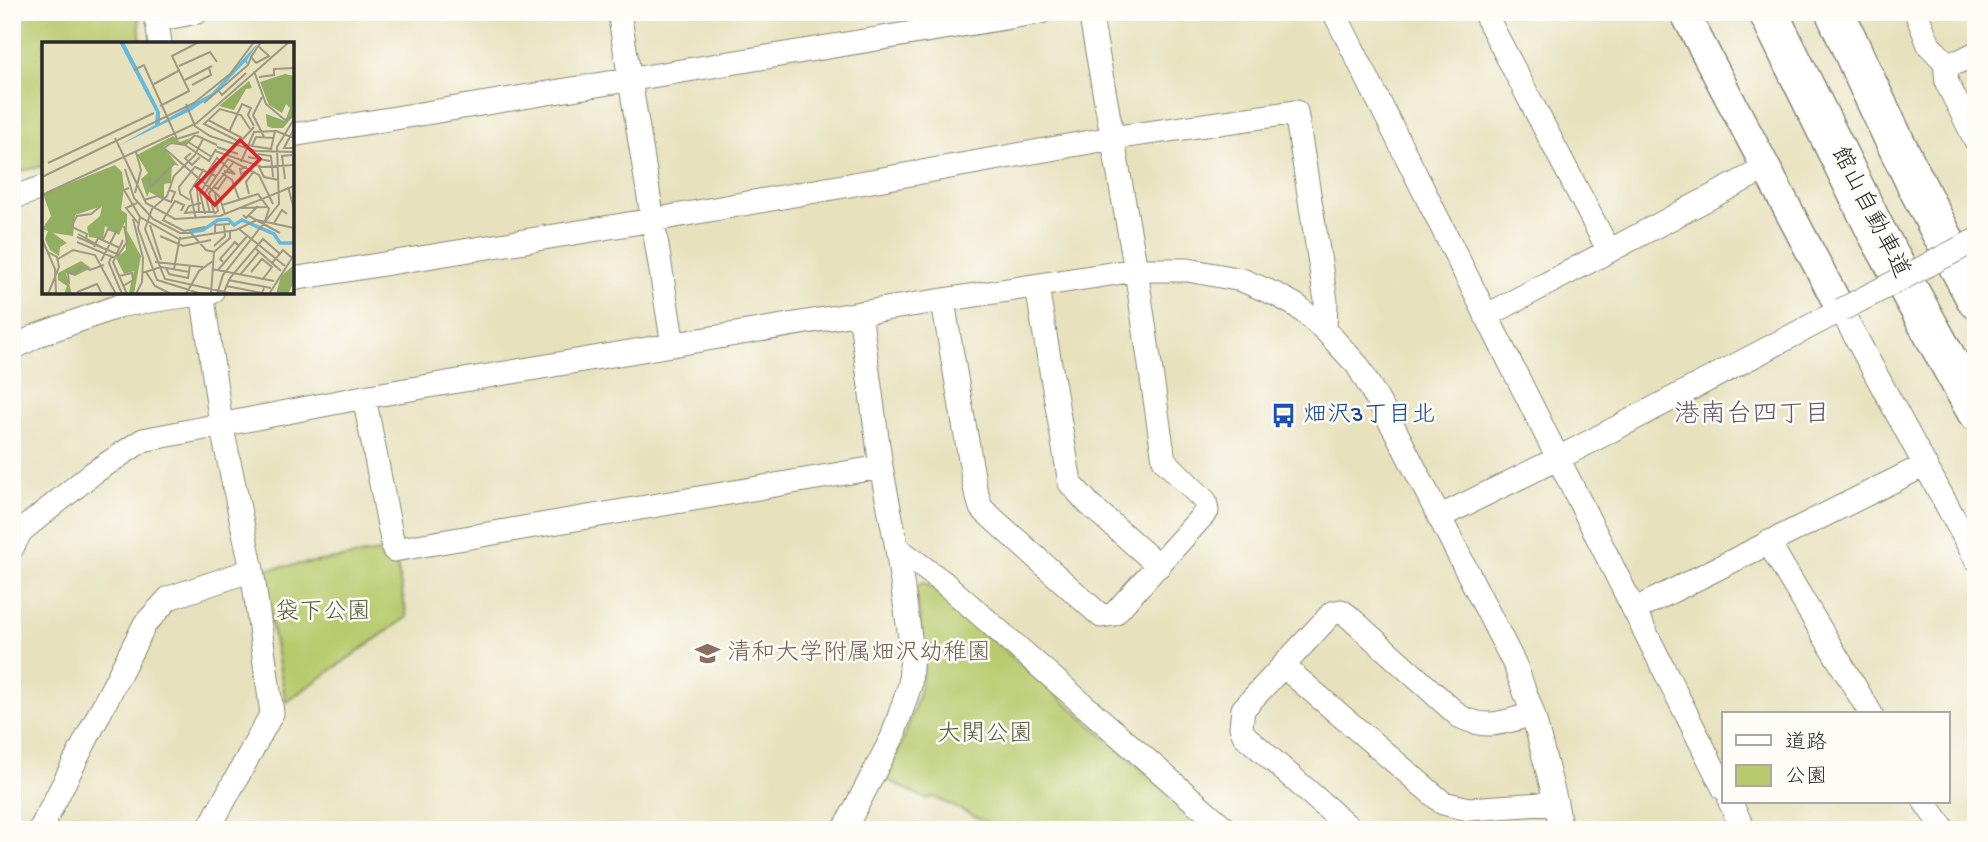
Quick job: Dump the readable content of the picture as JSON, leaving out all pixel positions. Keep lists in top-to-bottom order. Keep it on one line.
{"streets":{"highway":["館山自動車道"]},"districts":["港南台四丁目"],"parks":["袋下公園","大関公園"],"places":{"bus stop":["畑沢3丁目北"],"school or university":["清和大学附属畑沢幼稚園"]},"legend":["道路","公園"]}
